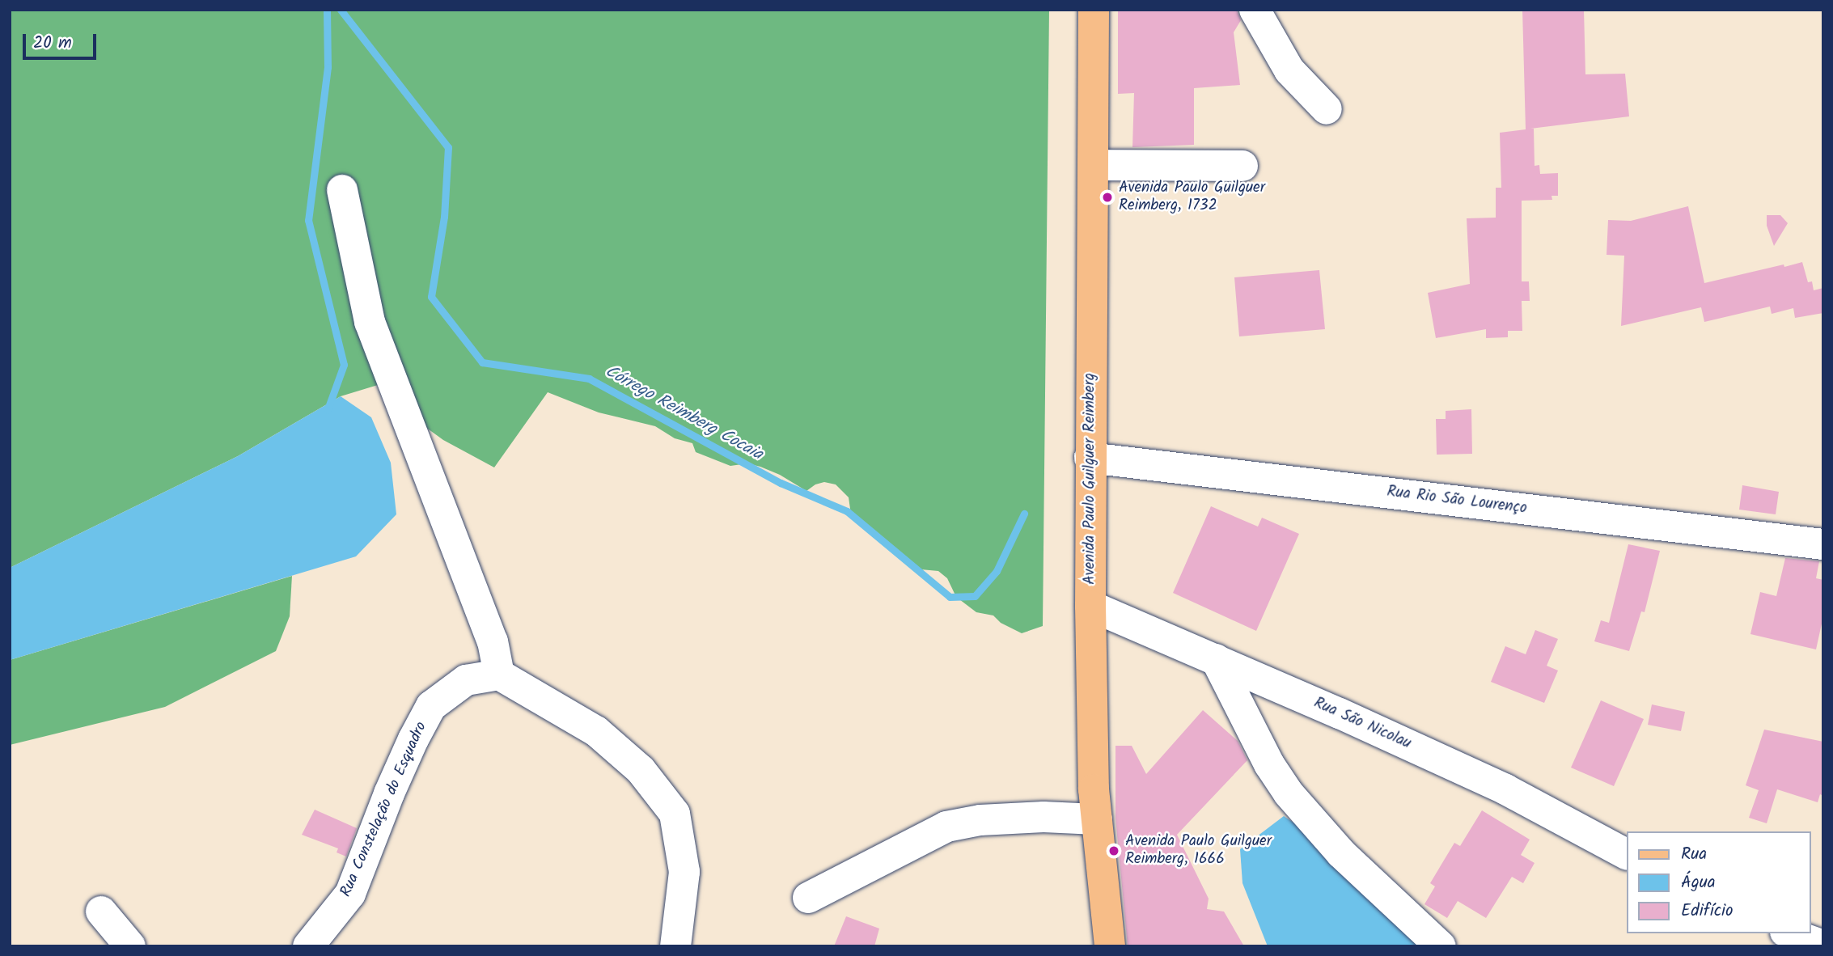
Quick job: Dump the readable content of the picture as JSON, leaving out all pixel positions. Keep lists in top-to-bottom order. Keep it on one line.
{"streets":{"main road":["Avenida Paulo Guilguer Reimberg"],"street":["Rua Rio São Lourenço","Rua São Nicolau","Rua Constelação do Esquadro"]},"crossings":[["Avenida Paulo Guilguer Reimberg","Rua Rio São Lourenço"],["Avenida Paulo Guilguer Reimberg","Rua São Nicolau"]],"water":["Córrego Reimberg Cocaia"],"places":["Avenida Paulo Guilguer Reimberg, 1732","Avenida Paulo Guilguer Reimberg, 1666"],"legend":["Rua","Água","Edifício"],"scale_bar":"20 m"}
